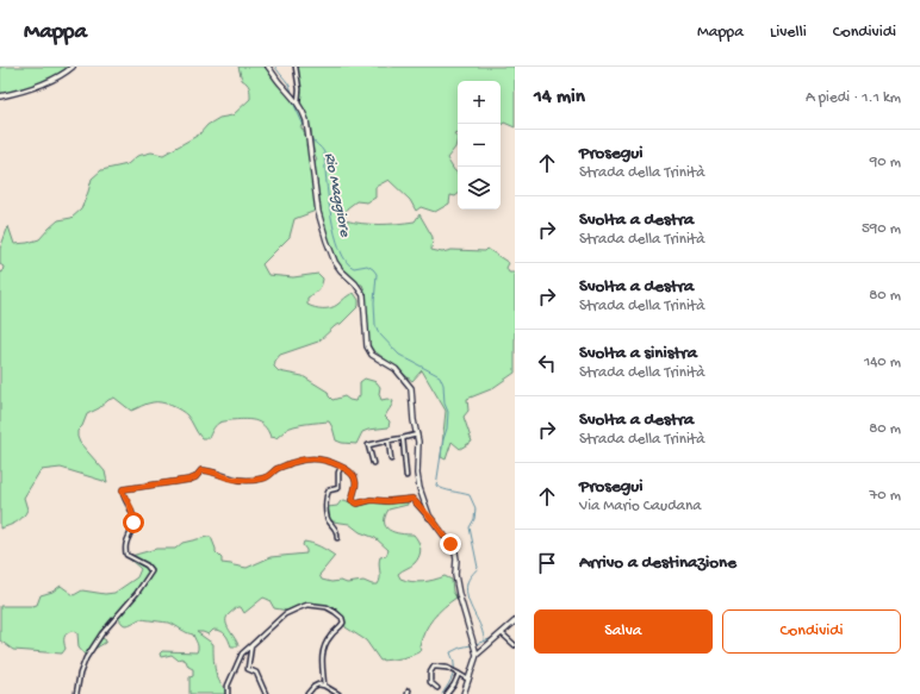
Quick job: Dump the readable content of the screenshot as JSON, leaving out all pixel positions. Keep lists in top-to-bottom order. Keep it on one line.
{"water":["Rio Maggiore"],"page":{"header":"Mappa","nav":["Mappa","Livelli","Condividi"],"heading":["14 min","A piedi · 1.1 km"],"map_buttons":["+","−"],"list":[["Prosegui","Strada della Trinità","90 m"],["Svolta a destra","Strada della Trinità","590 m"],["Svolta a destra","Strada della Trinità","80 m"],["Svolta a sinistra","Strada della Trinità","140 m"],["Svolta a destra","Strada della Trinità","80 m"],["Prosegui","Via Mario Caudana","70 m"],"Arrivo a destinazione"],"buttons":["Salva","Condividi"]}}
